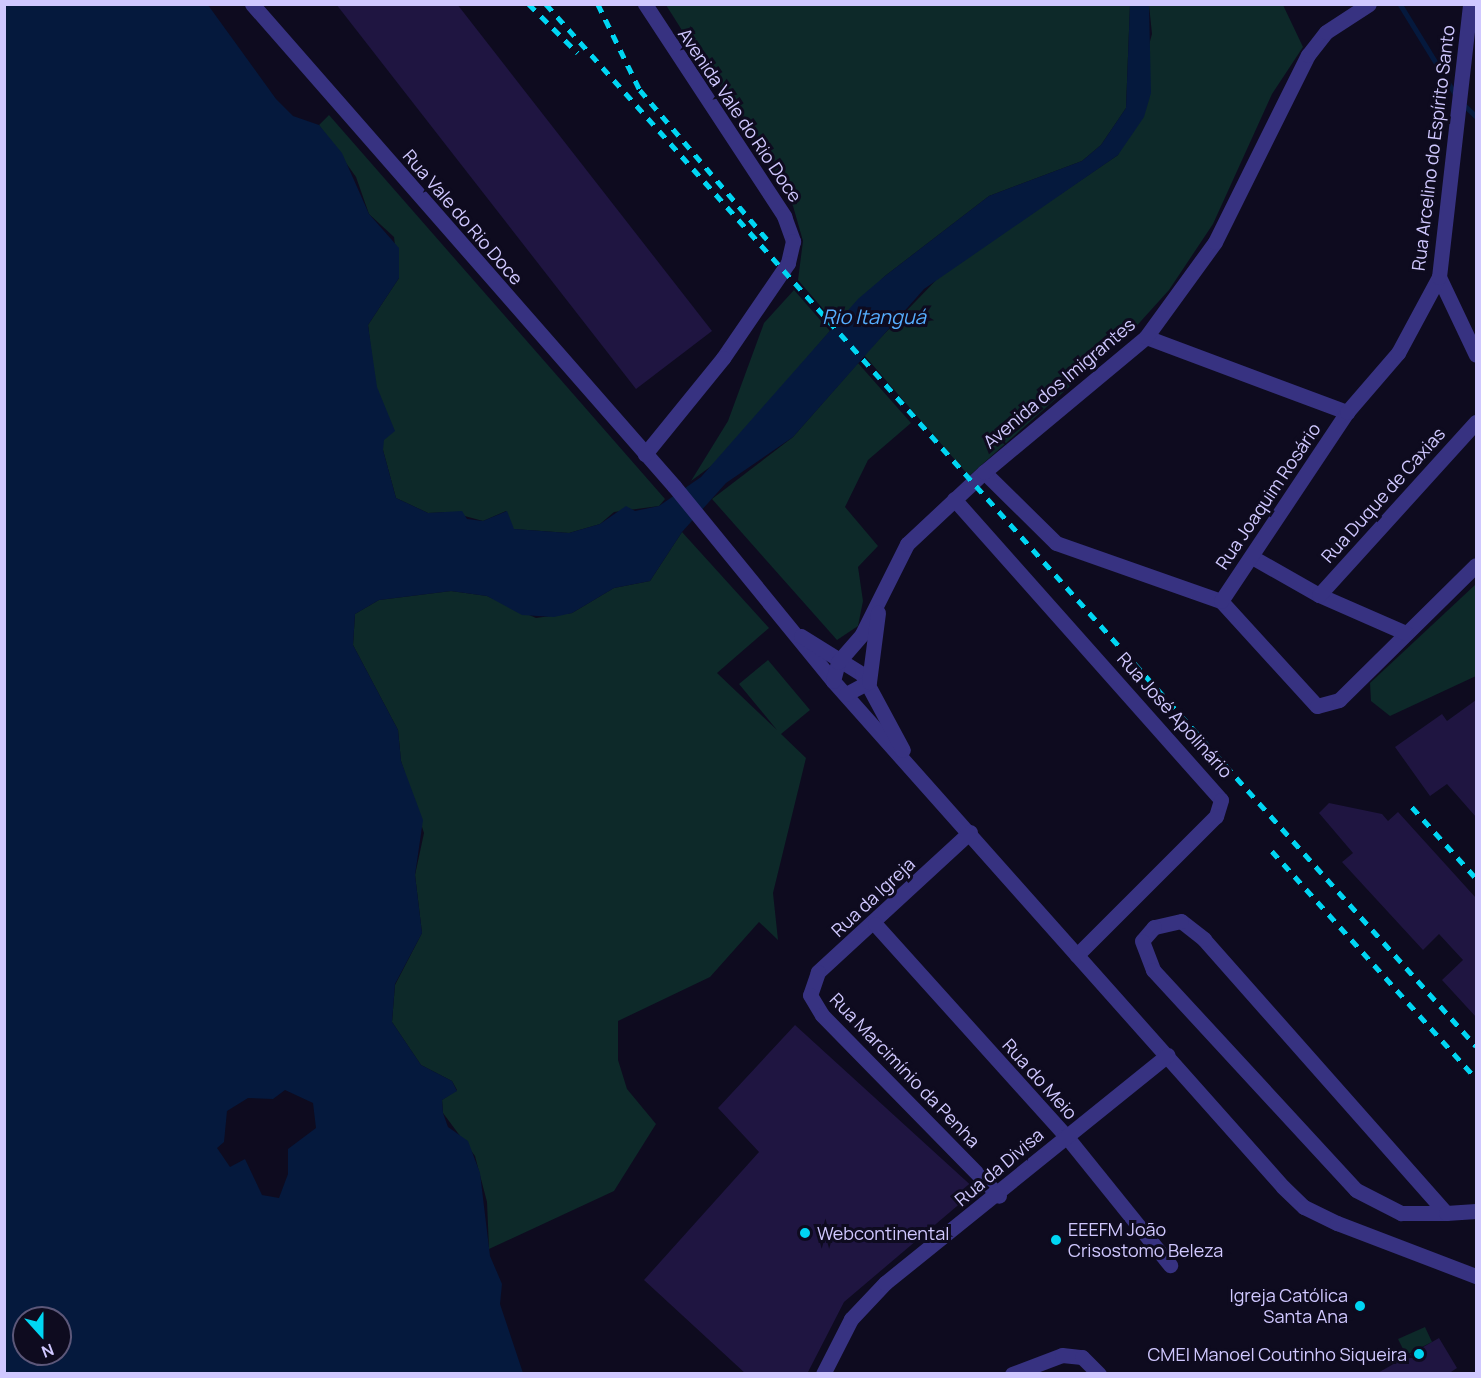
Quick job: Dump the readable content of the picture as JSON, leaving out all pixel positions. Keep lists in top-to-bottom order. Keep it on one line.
{"streets":{"street":["Avenida Vale do Rio Doce","Rua Arcelino do Espírito Santo","Rua Vale do Rio Doce","Avenida dos Imigrantes","Rua Duque de Caxias","Rua Joaquim Rosário","Rua José Apolinário","Rua da Igreja","Rua Marcimínio da Penha","Rua do Meio","Rua da Divisa"]},"crossings":[["Avenida Vale do Rio Doce","Rua Vale do Rio Doce"],["Rua Arcelino do Espírito Santo","Rua Joaquim Rosário"],["Rua Vale do Rio Doce","Avenida dos Imigrantes"],["Rua Vale do Rio Doce","Rua José Apolinário"],["Rua Vale do Rio Doce","Rua da Igreja"],["Rua Vale do Rio Doce","Rua da Divisa"],["Avenida dos Imigrantes","Rua José Apolinário"],["Rua da Igreja","Rua Marcimínio da Penha"],["Rua da Igreja","Rua do Meio"],["Rua Marcimínio da Penha","Rua da Divisa"],["Rua do Meio","Rua da Divisa"]],"water":["Rio Itanguá"],"places":["Webcontinental","EEEFM João Crisostomo Beleza","Igreja Católica Santa Ana","CMEI Manoel Coutinho Siqueira"],"north":"bottom"}
